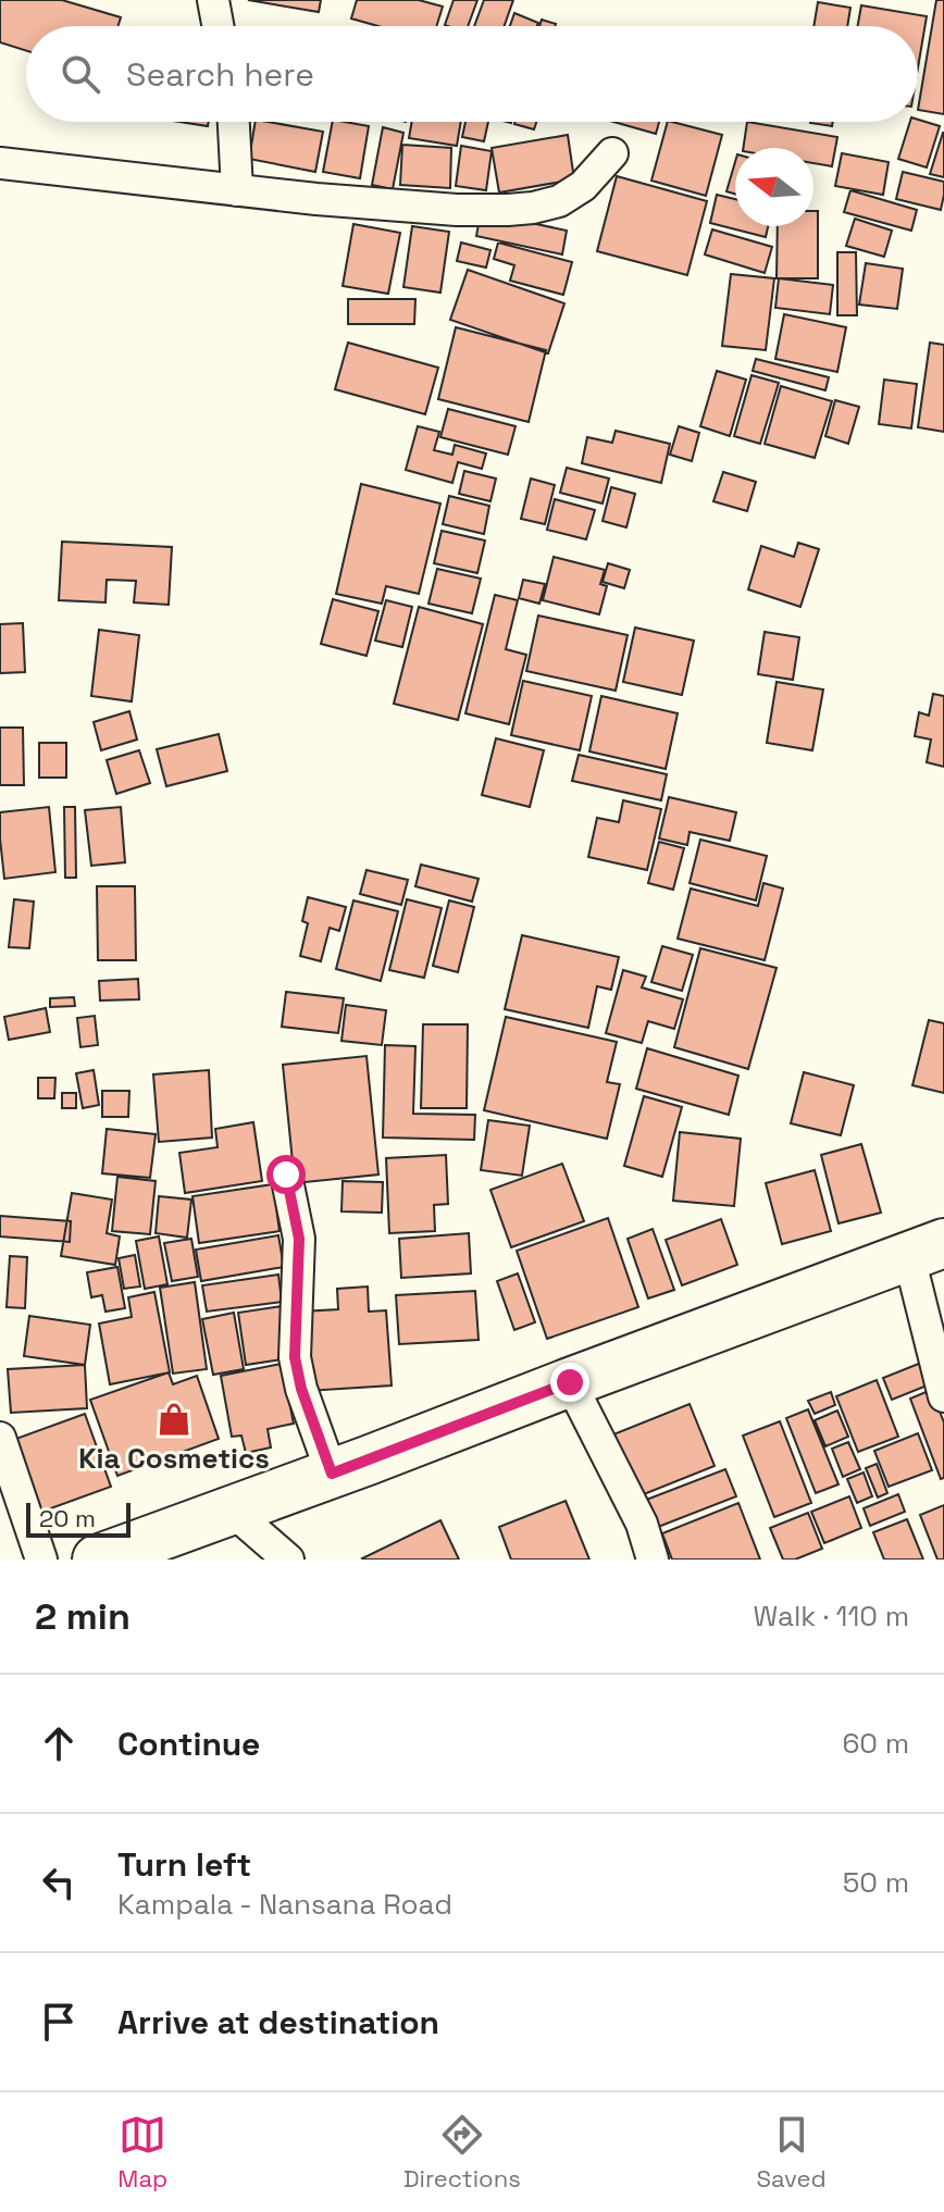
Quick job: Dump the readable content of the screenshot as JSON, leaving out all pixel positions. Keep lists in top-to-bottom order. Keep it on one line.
{"places":{"shop":["Kia Cosmetics"]},"scale_bar":"20 m","north":"left","page":{"search":"Search here","scale":"20 m","heading":["2 min","Walk · 110 m"],"list":[["Continue","60 m"],["Turn left","Kampala - Nansana Road","50 m"],"Arrive at destination"],"nav":["Map","Directions","Saved"]}}
